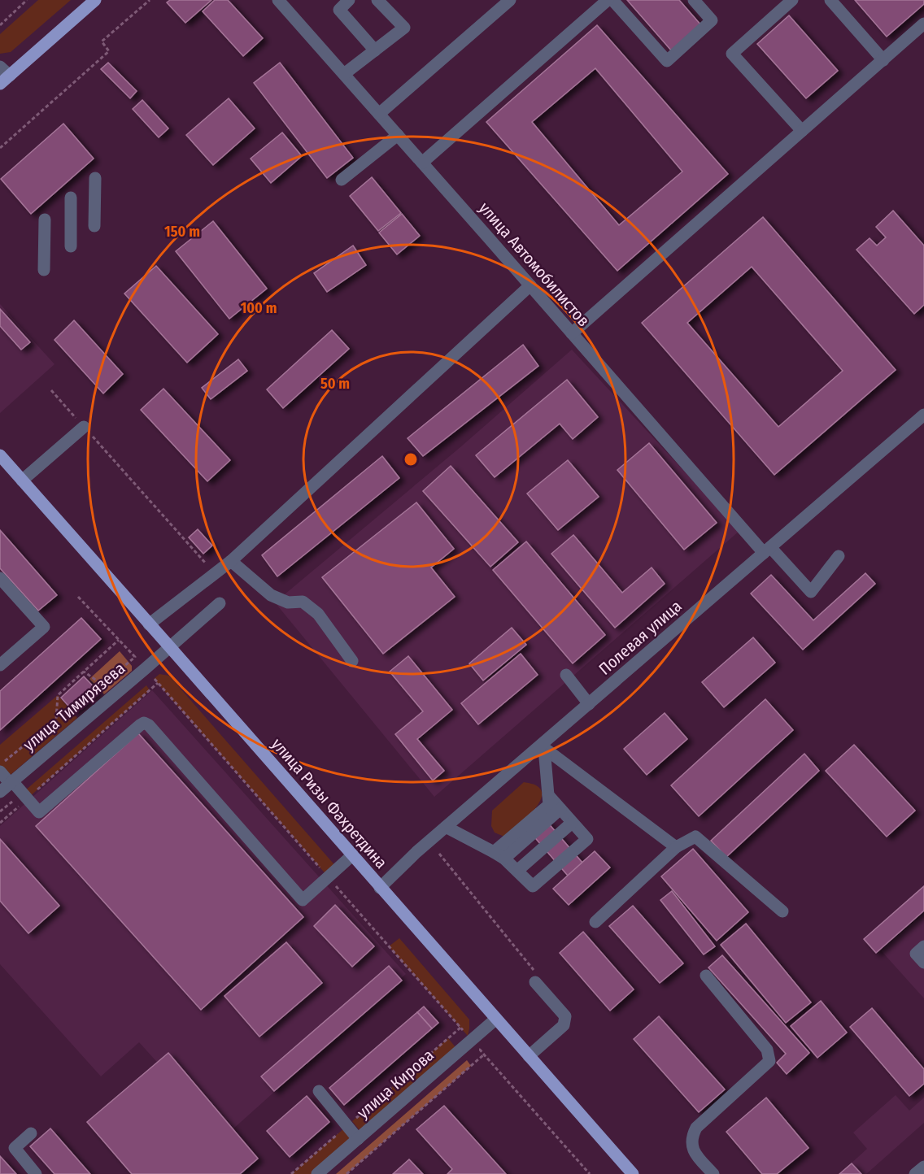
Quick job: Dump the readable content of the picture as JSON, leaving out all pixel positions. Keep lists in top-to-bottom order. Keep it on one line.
{"streets":{"main road":["улица Ризы Фахретдина"],"street":["улица Автомобилистов","Полевая улица","улица Тимирязева","улица Кирова"]},"crossings":[["улица Автомобилистов","Полевая улица"],["Полевая улица","улица Ризы Фахретдина"],["улица Тимирязева","улица Ризы Фахретдина"],["улица Ризы Фахретдина","улица Кирова"]],"rings":["150 m","100 m","50 m"]}
